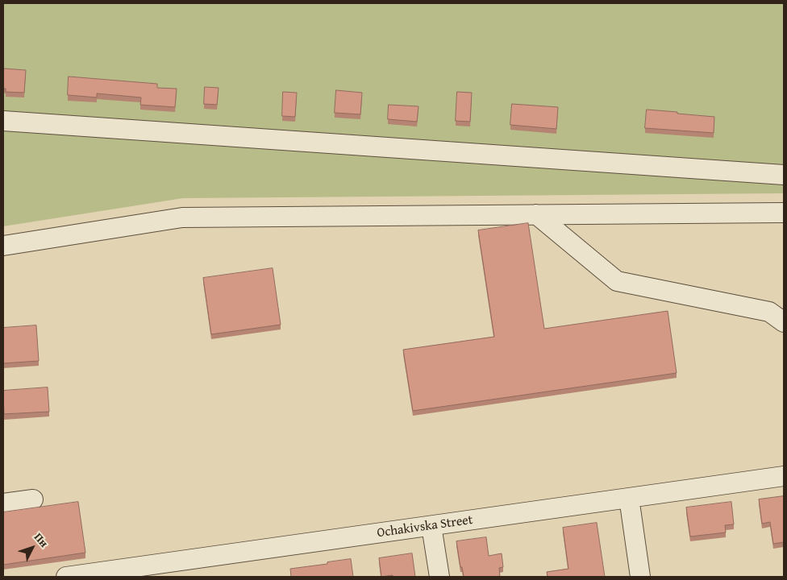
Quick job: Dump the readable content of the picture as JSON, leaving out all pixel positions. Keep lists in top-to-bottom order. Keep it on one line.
{"streets":{"street":["Ochakivska Street"]},"north":"top right"}
